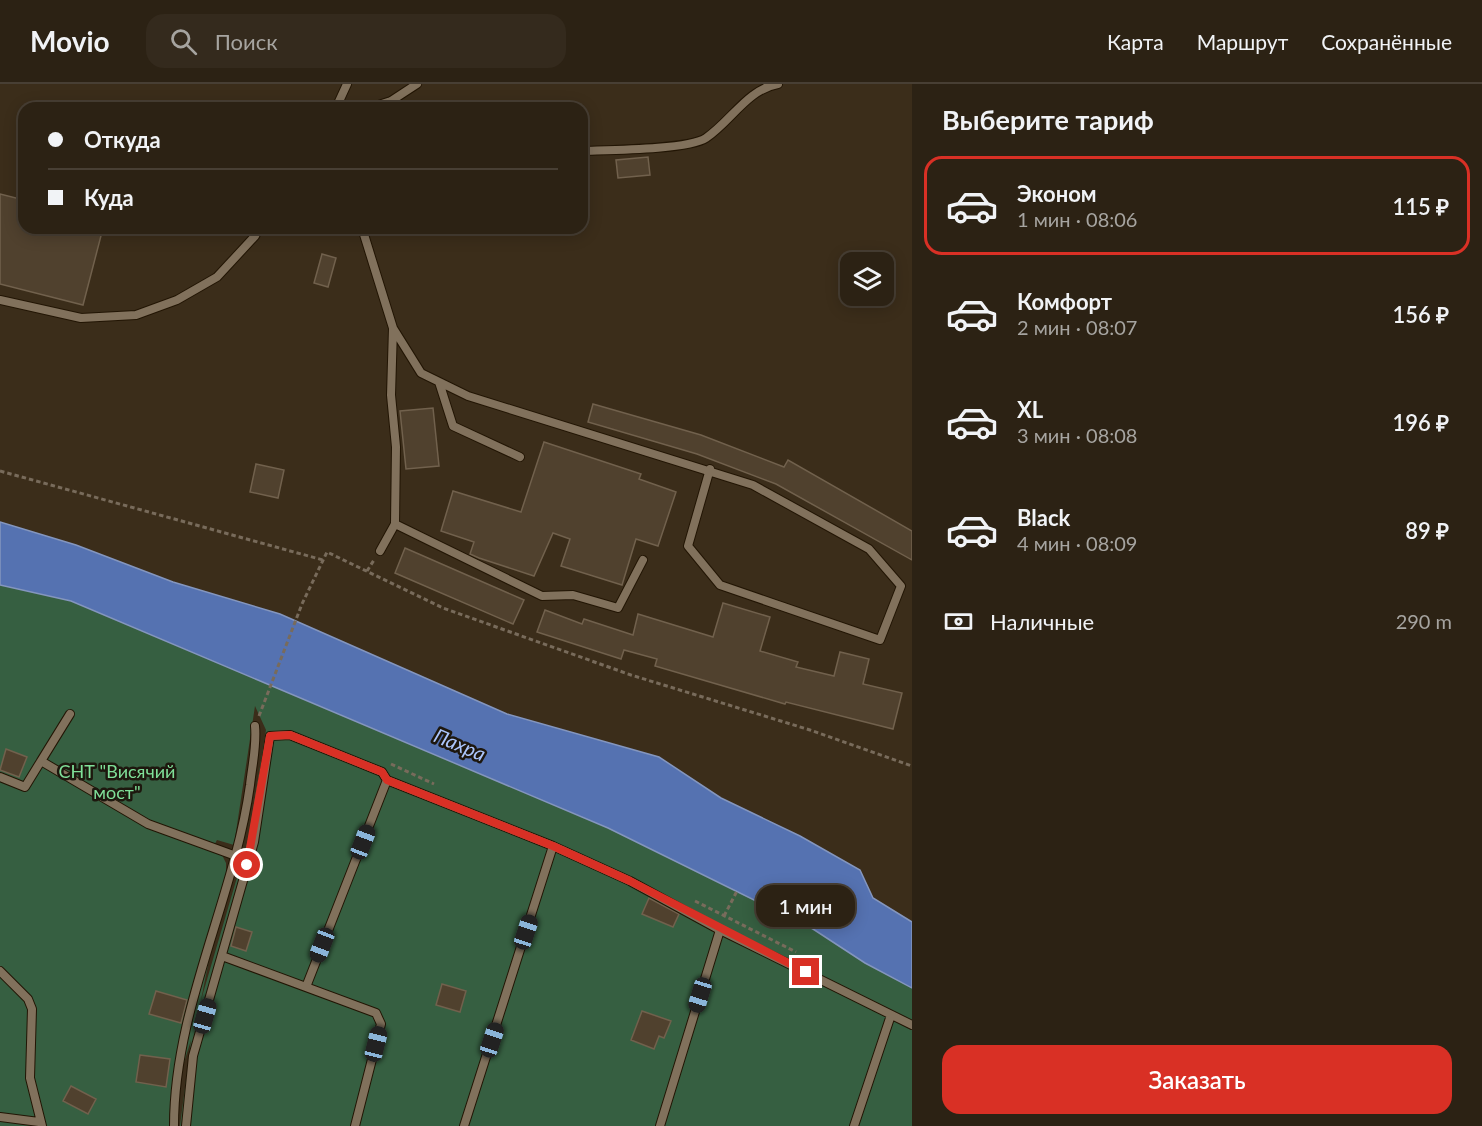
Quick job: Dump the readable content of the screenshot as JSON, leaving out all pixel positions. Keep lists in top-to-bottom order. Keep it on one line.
{"water":["Пахра"],"parks":["СНТ \"Висячий мост\""],"page":{"header":"Movio","search":"Поиск","nav":["Карта","Маршрут","Сохранённые"],"heading":"Выберите тариф","banner":["Откуда","Куда"],"list":[{"name":"Эконом","note":"1 мин · 08:06","value":"115 ₽"},{"name":"Комфорт","note":"2 мин · 08:07","value":"156 ₽"},{"name":"XL","note":"3 мин · 08:08","value":"196 ₽"},{"name":"Black","note":"4 мин · 08:09","value":"89 ₽"}],"pay":["Наличные","290 m"],"bubble":"1 мин","buttons":"Заказать"}}
